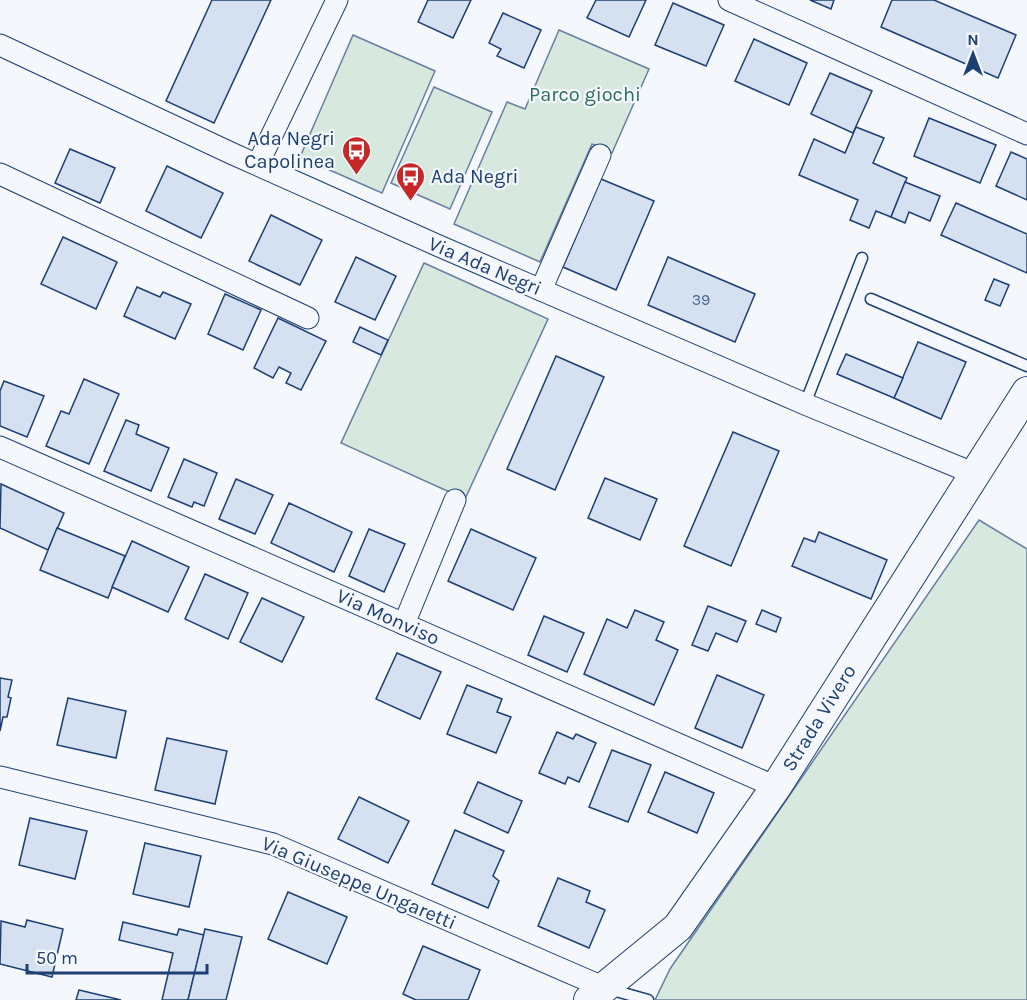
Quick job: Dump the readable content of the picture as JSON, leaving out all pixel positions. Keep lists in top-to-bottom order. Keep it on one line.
{"streets":{"street":["Via Ada Negri","Via Monviso","Strada Vivero","Via Giuseppe Ungaretti"]},"crossings":[["Via Ada Negri","Strada Vivero"],["Via Monviso","Strada Vivero"],["Strada Vivero","Via Giuseppe Ungaretti"]],"parks":["Parco giochi"],"places":{"bus stop":["Ada Negri Capolinea","Ada Negri"]},"house_numbers":["39"],"scale_bar":"50 m","north":"top"}
